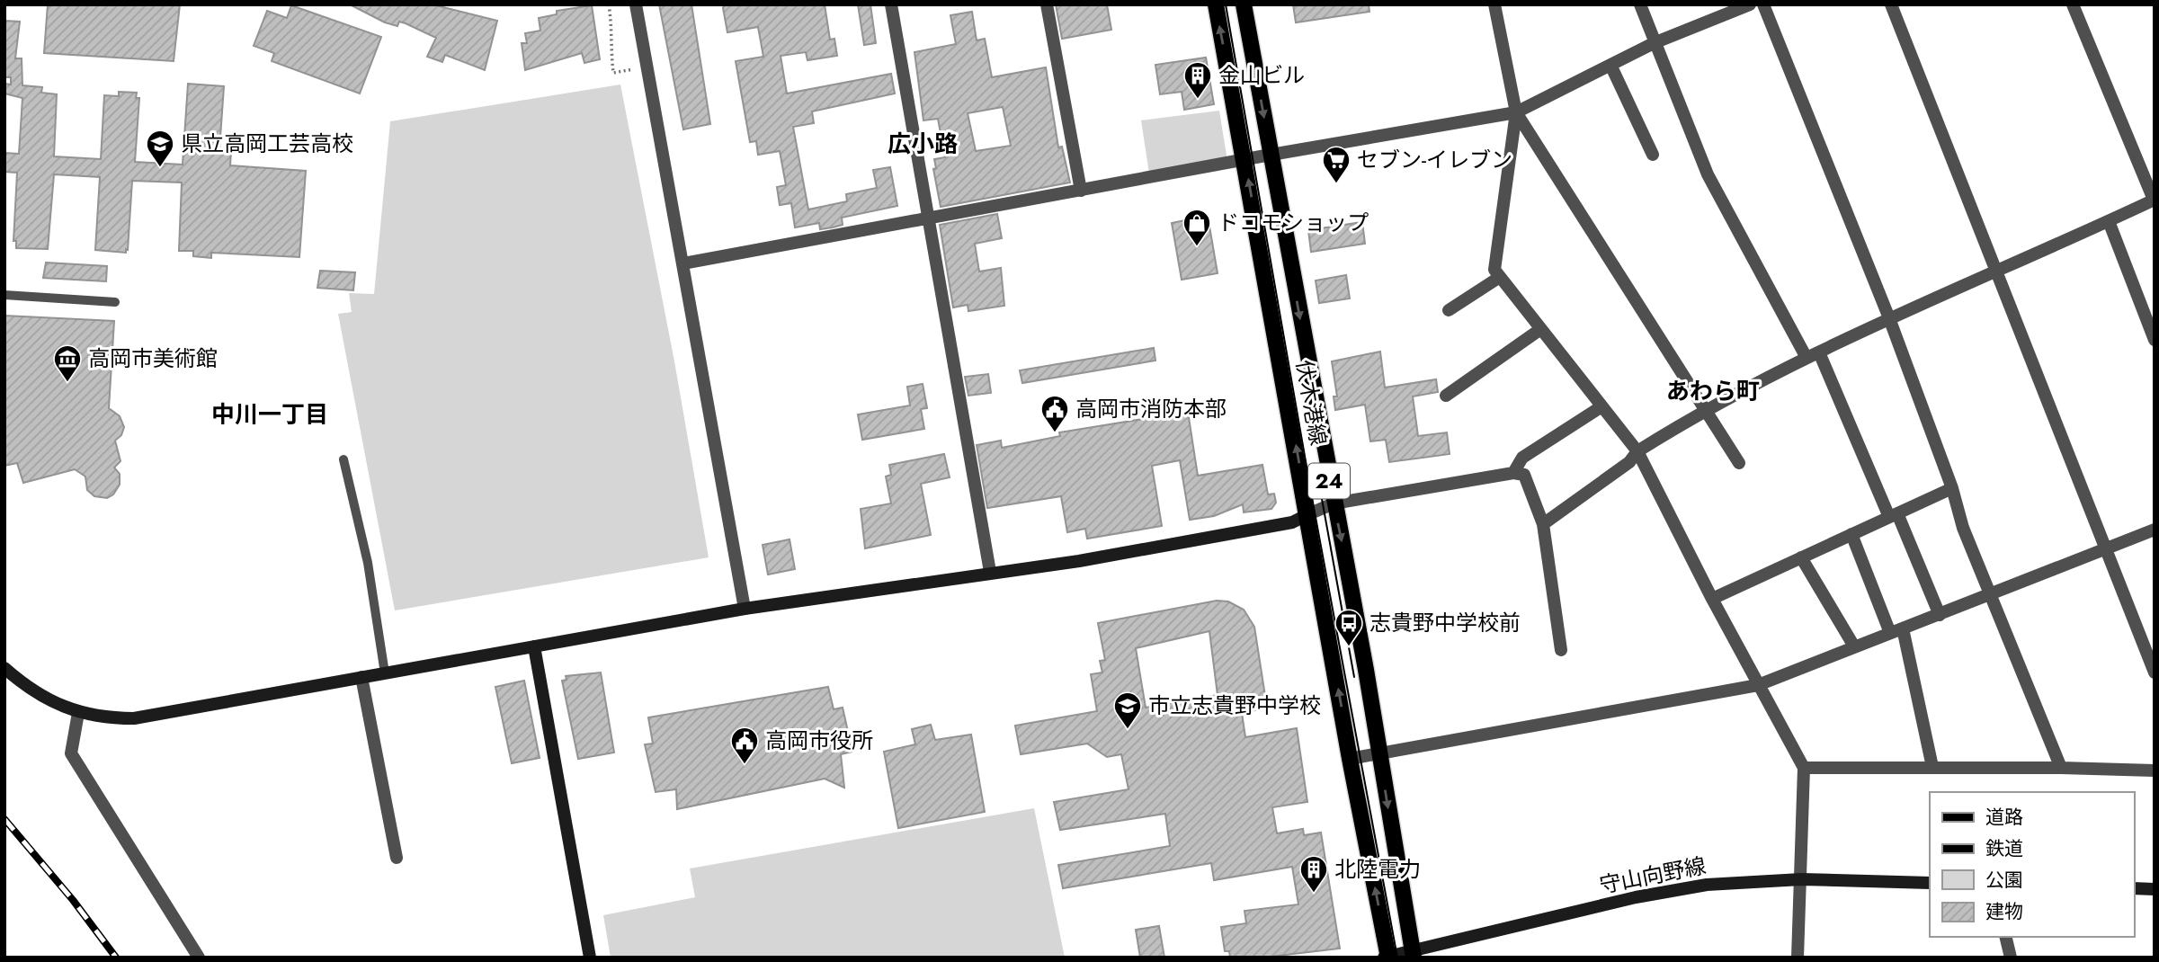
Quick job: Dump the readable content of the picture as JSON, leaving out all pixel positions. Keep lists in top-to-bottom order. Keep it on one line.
{"streets":{"main road":["伏木港線","24"],"street":["守山向野線"]},"crossings":[["伏木港線","守山向野線"]],"districts":["広小路","あわら町","中川一丁目"],"places":{"building":["金山ビル","北陸電力"],"school or university":["県立高岡工芸高校","市立志貴野中学校"],"supermarket":["セブン-イレブン"],"shop":["ドコモショップ"],"museum":["高岡市美術館"],"public building":["高岡市消防本部","高岡市役所"],"bus stop":["志貴野中学校前"]},"legend":["道路","鉄道","公園","建物"]}
